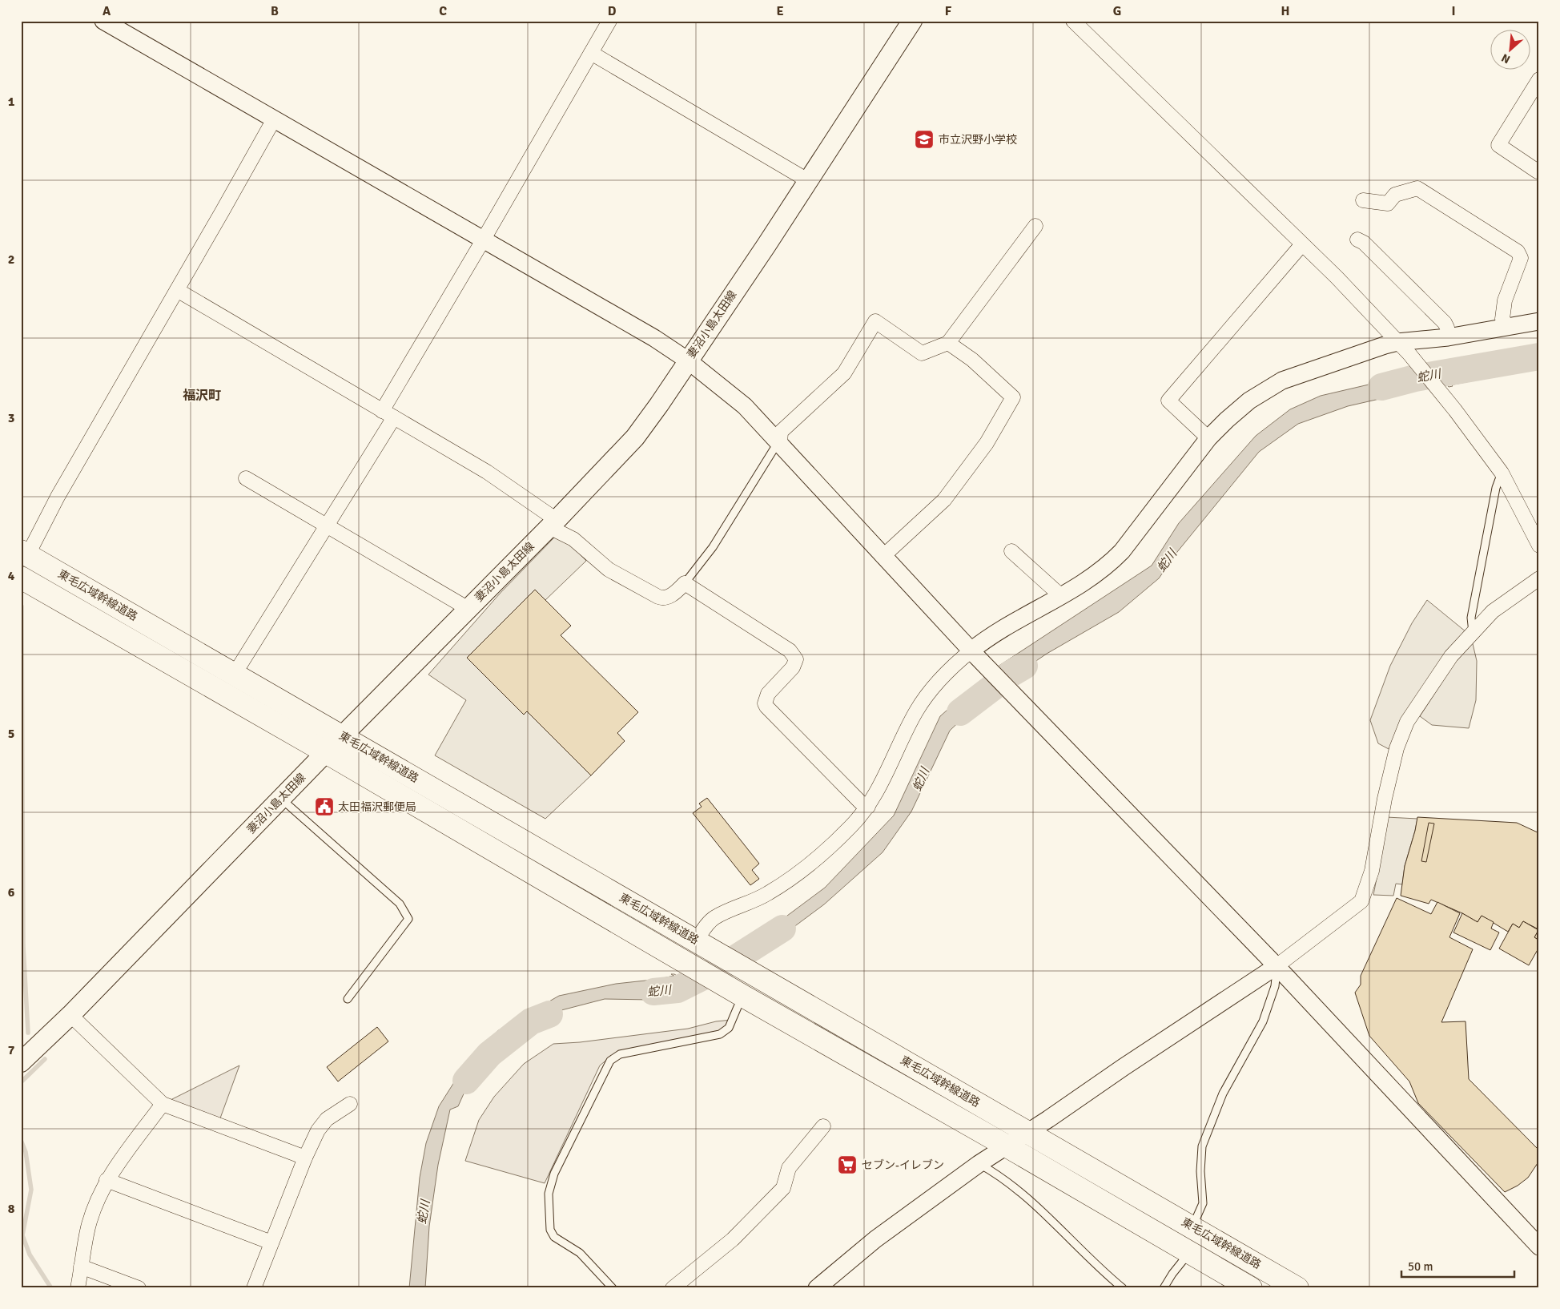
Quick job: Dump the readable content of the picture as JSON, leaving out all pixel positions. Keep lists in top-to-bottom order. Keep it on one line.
{"streets":{"highway":["東毛広域幹線道路"],"main road":["妻沼小島太田線"]},"crossings":[["妻沼小島太田線","東毛広域幹線道路"]],"districts":["福沢町"],"water":["蛇川"],"places":{"school or university":["市立沢野小学校"],"public building":["太田福沢郵便局"],"supermarket":["セブン-イレブン"]},"scale_bar":"50 m","north":"bottom left","grid":{"columns":["A","B","C","D","E","F","G","H","I"],"rows":["1","2","3","4","5","6","7","8"]}}
